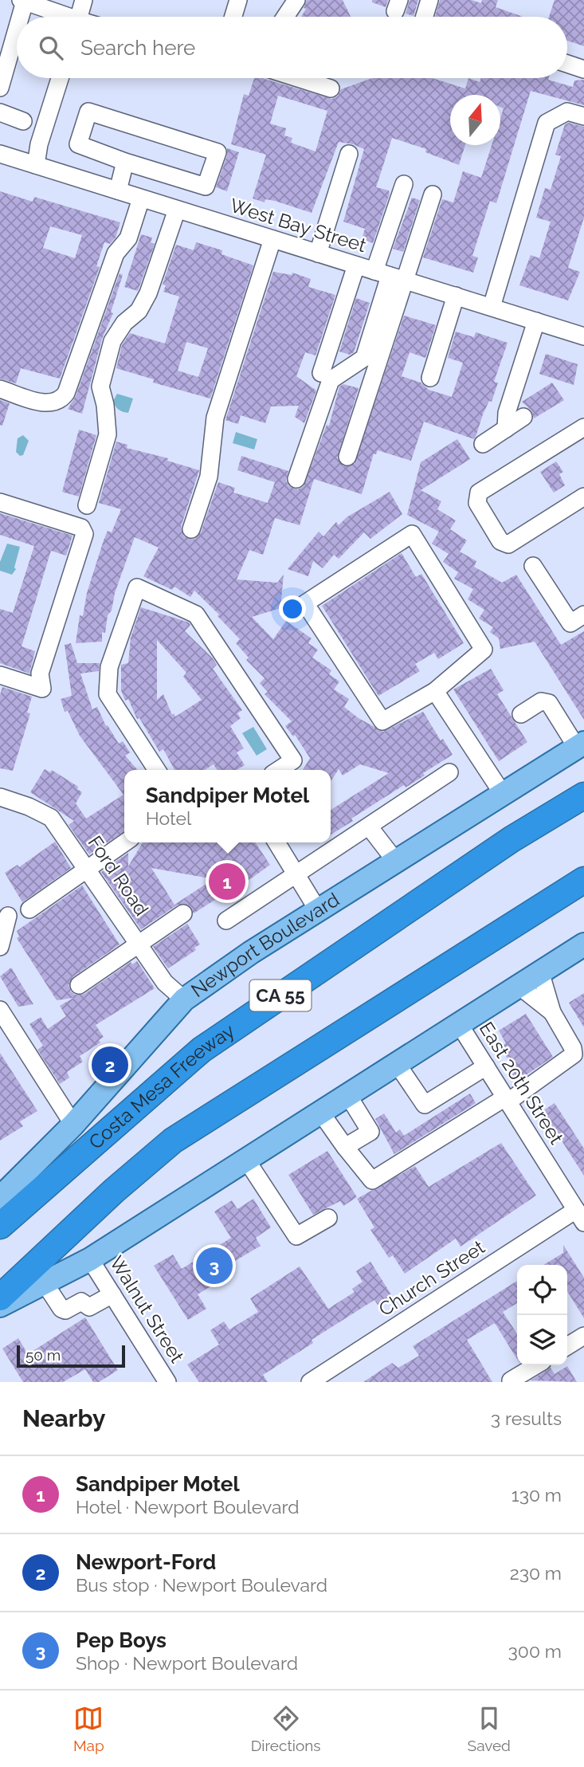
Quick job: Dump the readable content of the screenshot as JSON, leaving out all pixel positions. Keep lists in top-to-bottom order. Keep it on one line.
{"streets":{"highway":["CA 55","Costa Mesa Freeway"],"main road":["Newport Boulevard"],"street":["West Bay Street","Ford Road","East 20th Street","Church Street","Walnut Street"]},"crossings":[["Ford Road","Newport Boulevard"],["East 20th Street","Church Street"]],"scale_bar":"50 m","north":"top","page":{"search":"Search here","popup":["Sandpiper Motel","Hotel"],"pins":["1","2","3"],"scale":"50 m","heading":["Nearby","3 results"],"list":[{"mark":"1","name":"Sandpiper Motel","note":"Hotel · Newport Boulevard","value":"130 m"},{"mark":"2","name":"Newport-Ford","note":"Bus stop · Newport Boulevard","value":"230 m"},{"mark":"3","name":"Pep Boys","note":"Shop · Newport Boulevard","value":"300 m"}],"nav":["Map","Directions","Saved"]}}
